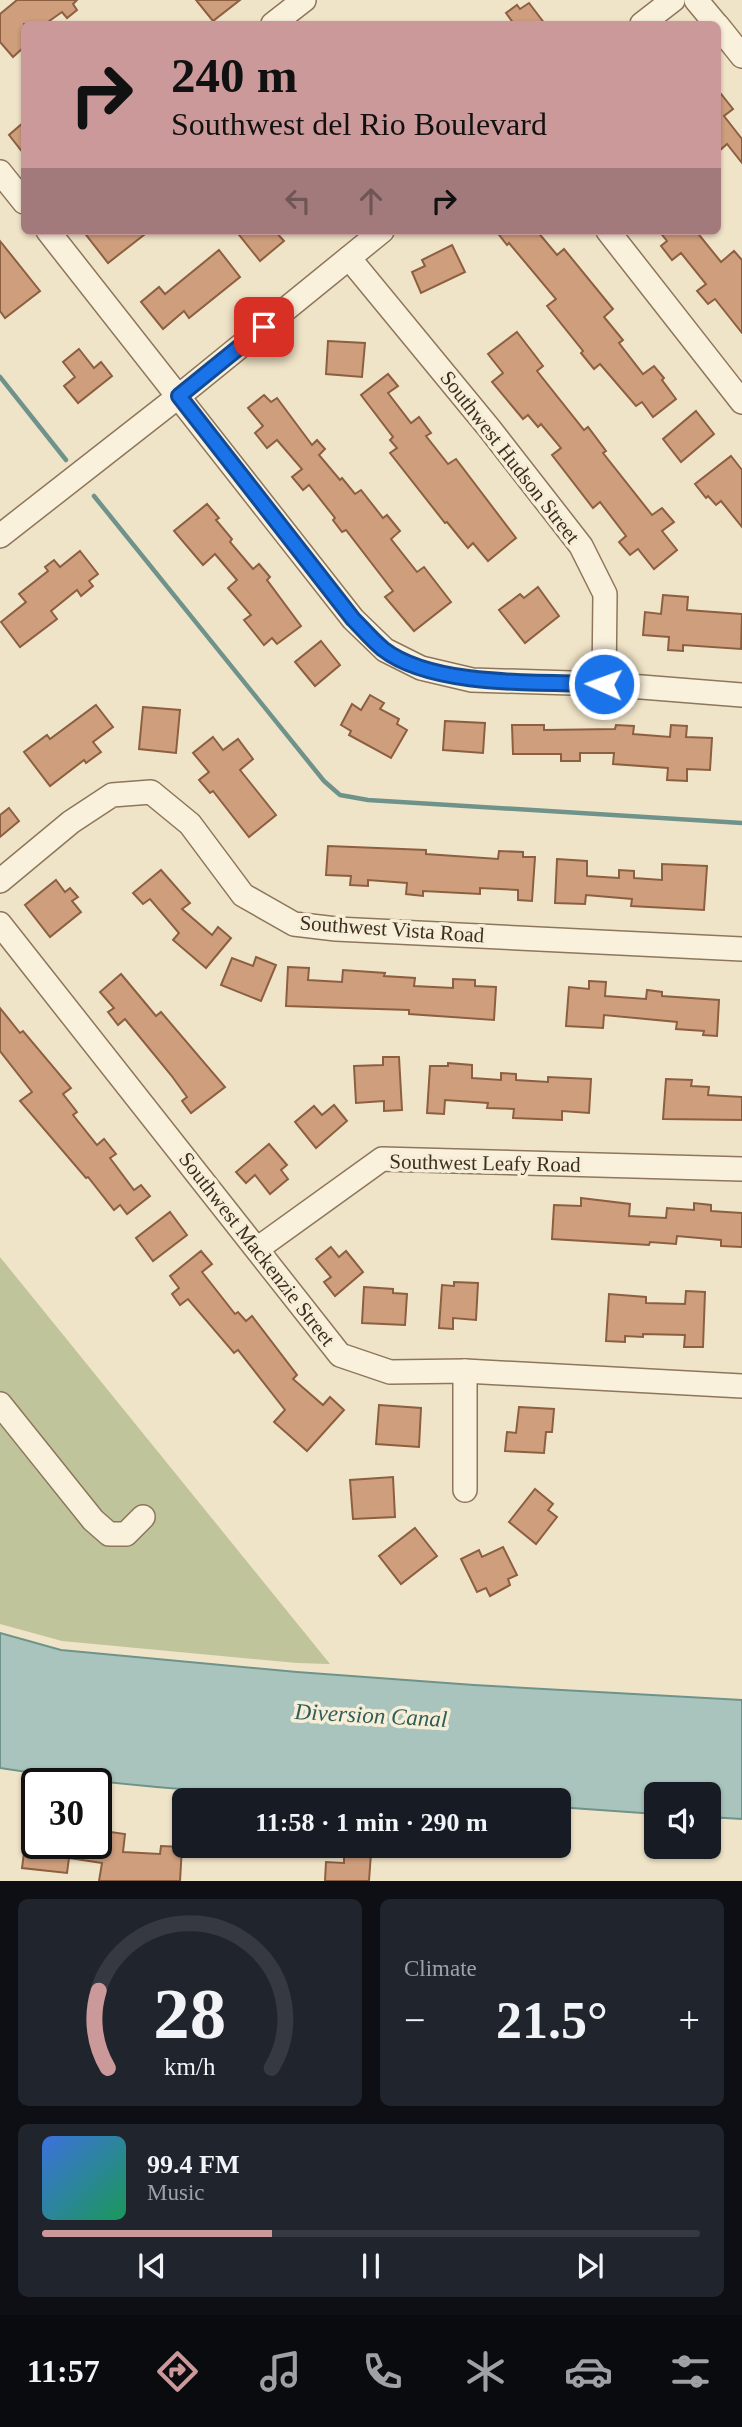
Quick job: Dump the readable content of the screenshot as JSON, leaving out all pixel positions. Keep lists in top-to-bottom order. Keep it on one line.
{"streets":{"street":["Southwest Hudson Street","Southwest Vista Road","Southwest Leafy Road","Southwest Mackenzie Street"]},"crossings":[["Southwest Leafy Road","Southwest Mackenzie Street"]],"water":["Diversion Canal"],"page":{"turn":["240 m","Southwest del Rio Boulevard"],"limit":"30","trip":"11:58 · 1 min · 290 m","tile":"Climate","heat":["−","21.5°","+"],"song":["99.4 FM","Music"],"tabs":"11:57","gauge":["28","km/h"]}}
